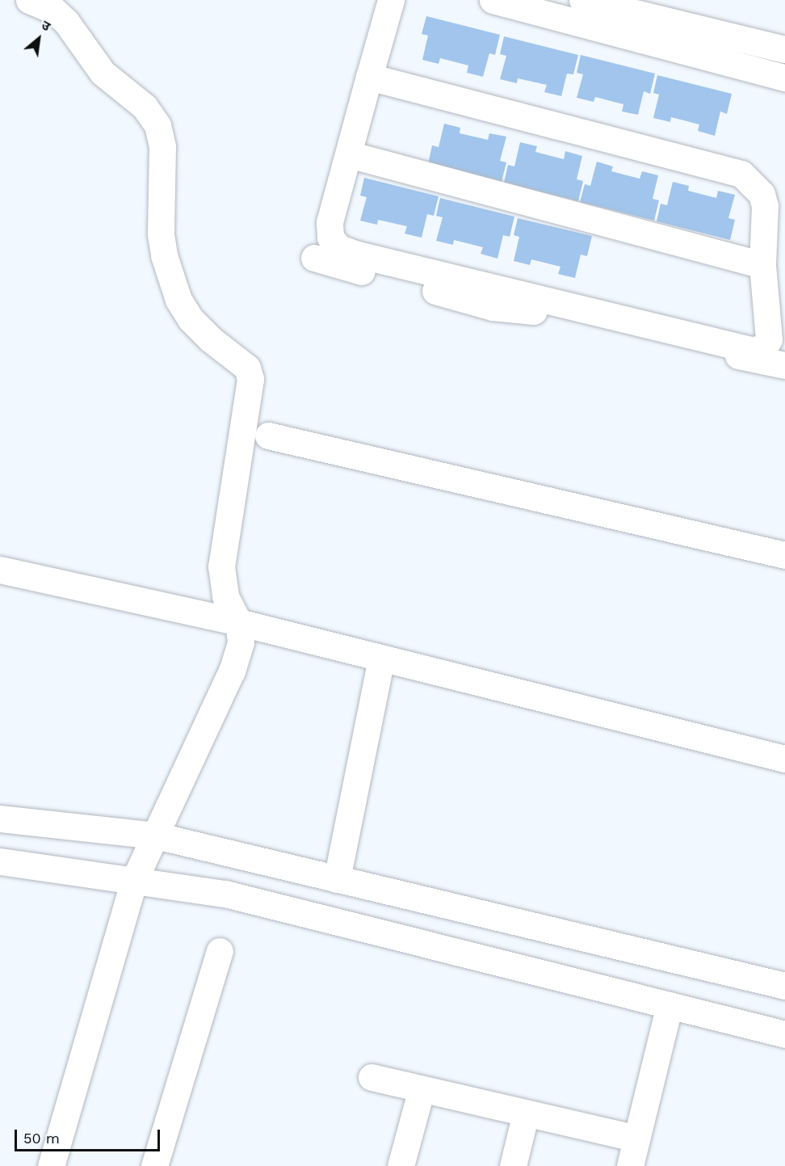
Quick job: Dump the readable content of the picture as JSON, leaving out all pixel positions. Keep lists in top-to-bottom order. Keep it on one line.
{"scale_bar":"50 m","north":"top right"}
